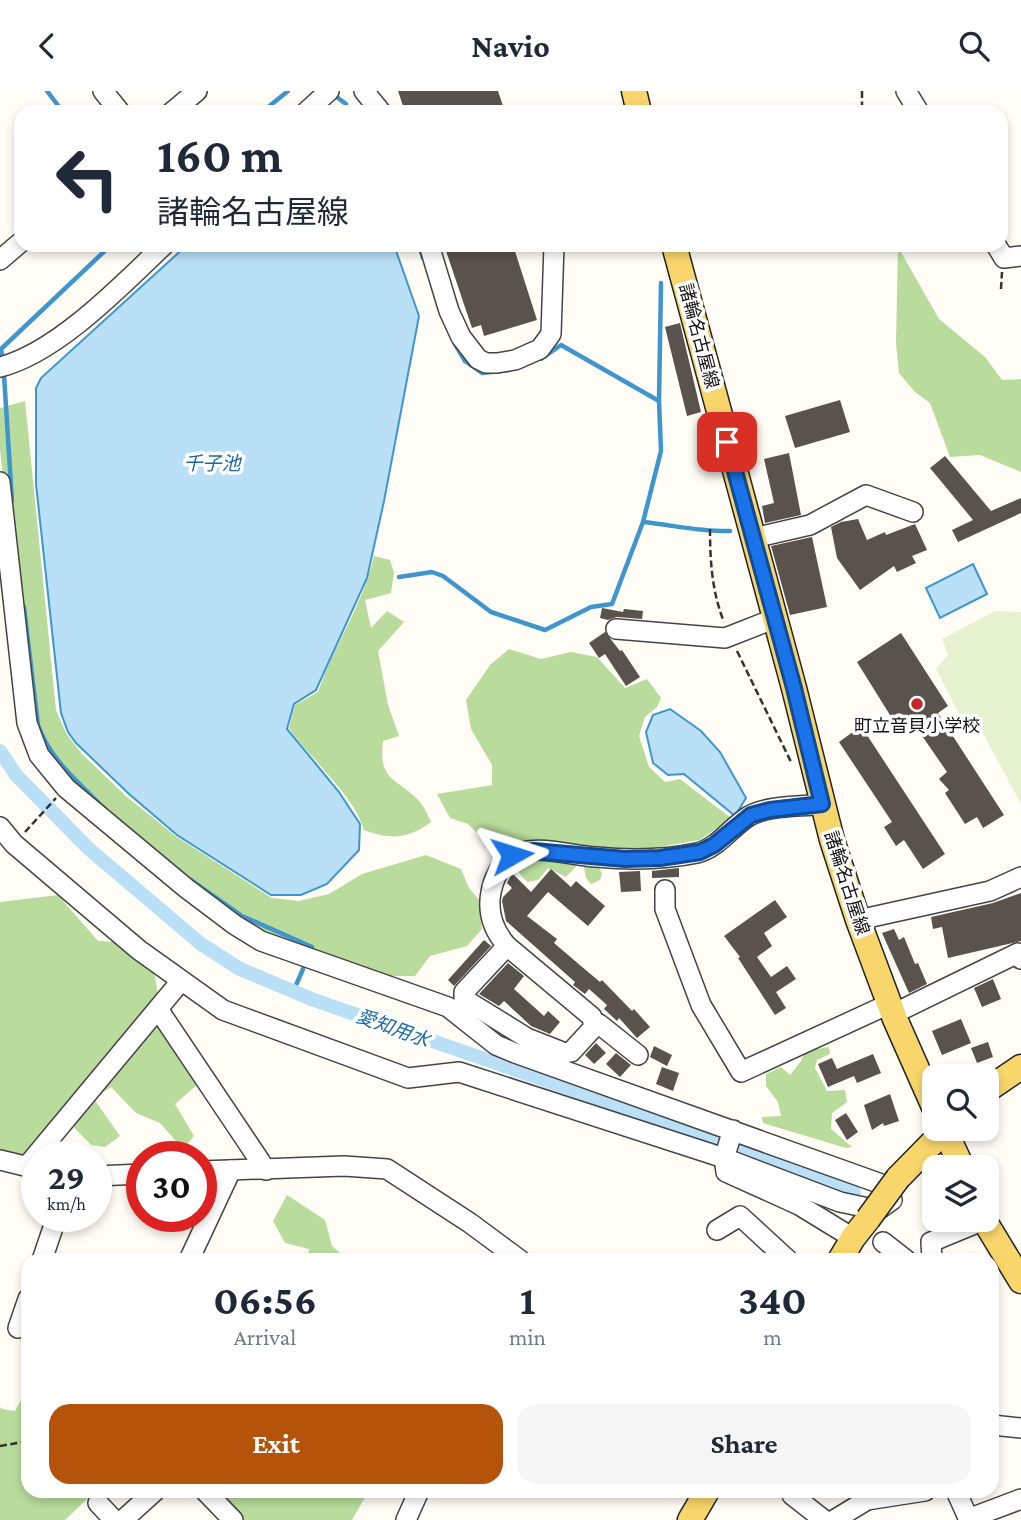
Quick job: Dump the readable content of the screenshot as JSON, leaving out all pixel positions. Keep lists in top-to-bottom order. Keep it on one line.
{"streets":{"main road":["諸輪名古屋線"]},"water":["千子池","愛知用水"],"places":["町立音貝小学校"],"page":{"header":"Navio","turn":["160 m","諸輪名古屋線"],"speed":"29 km/h","limit":"30","eta":["06:56","Arrival","1","min","340","m"],"buttons":["Exit","Share"]}}
